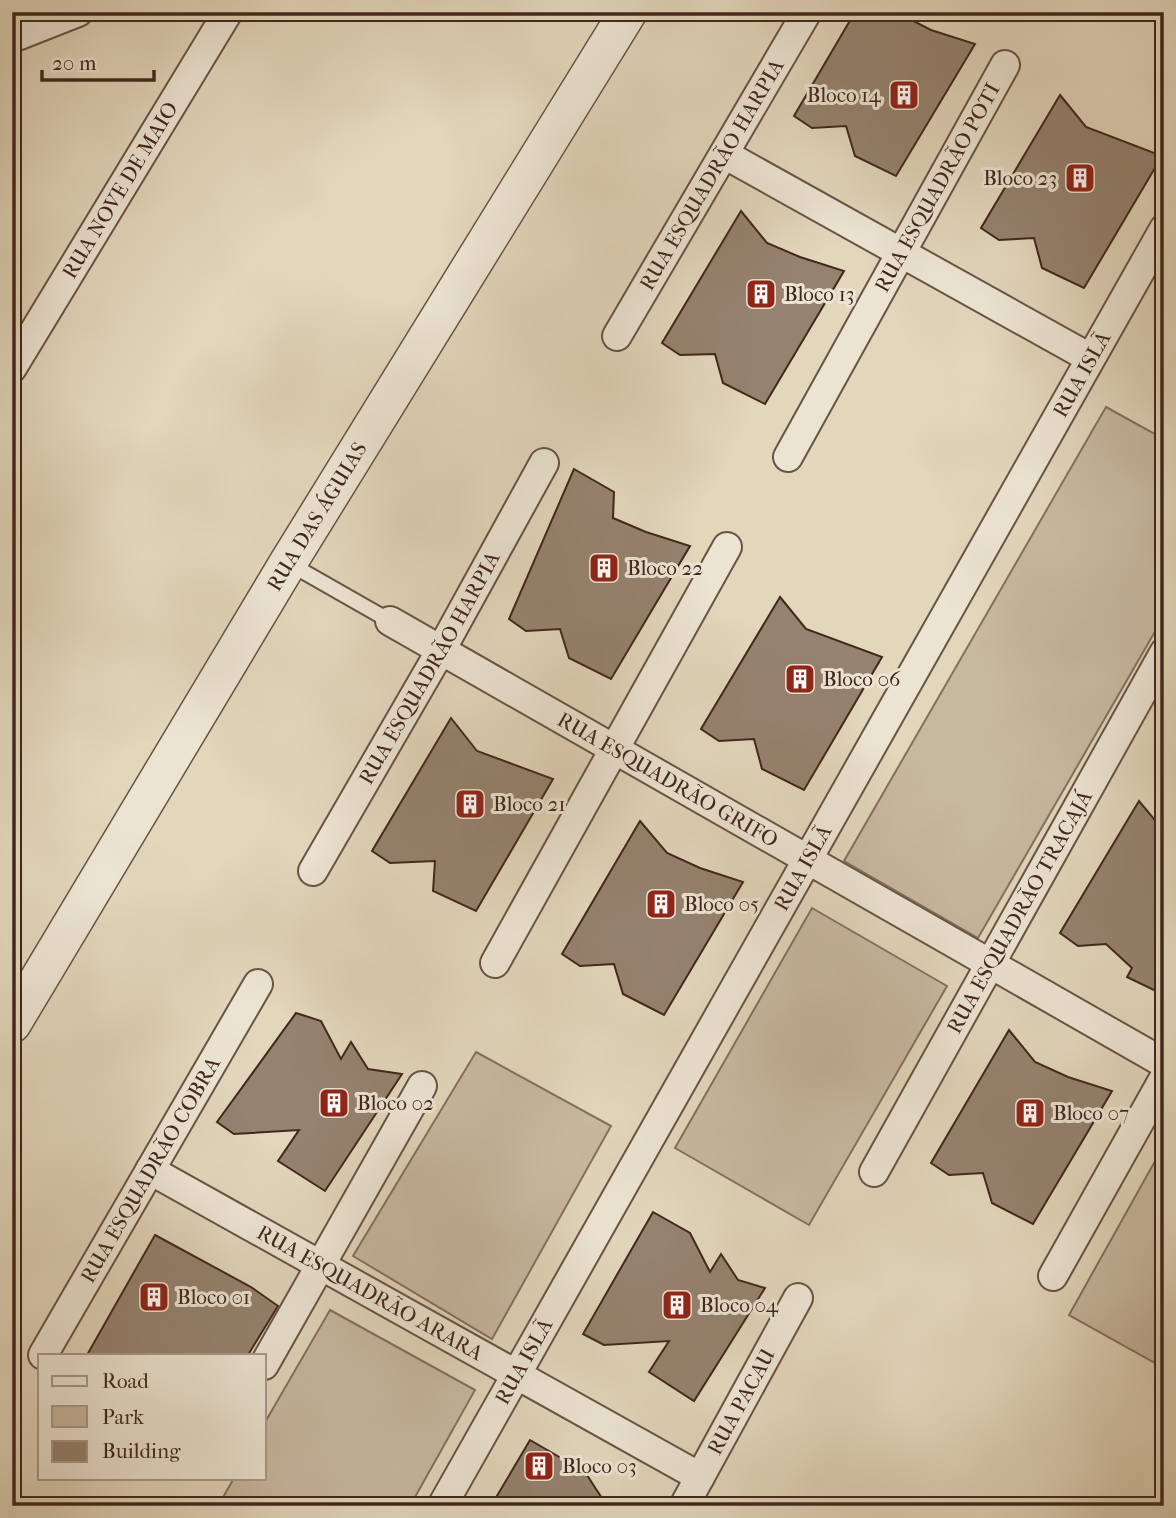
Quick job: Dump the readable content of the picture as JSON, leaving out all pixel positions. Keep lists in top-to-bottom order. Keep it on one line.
{"streets":{"street":["RUA ESQUADRÃO HARPIA","RUA ESQUADRÃO POTI","RUA NOVE DE MAIO","RUA ISLÃ","RUA DAS ÁGUIAS","RUA ESQUADRÃO GRIFO","RUA ESQUADRÃO TRACAJÁ","RUA ESQUADRÃO COBRA","RUA ESQUADRÃO ARARA","RUA PACAU"]},"crossings":[["RUA ESQUADRÃO HARPIA","RUA ESQUADRÃO GRIFO"],["RUA ISLÃ","RUA ESQUADRÃO GRIFO"],["RUA ISLÃ","RUA ESQUADRÃO ARARA"],["RUA ESQUADRÃO GRIFO","RUA ESQUADRÃO TRACAJÁ"],["RUA ESQUADRÃO COBRA","RUA ESQUADRÃO ARARA"],["RUA ESQUADRÃO ARARA","RUA PACAU"]],"places":{"building":["Bloco 14","Bloco 23","Bloco 13","Bloco 22","Bloco 06","Bloco 21","Bloco 05","Bloco 02","Bloco 07","Bloco 01","Bloco 04","Bloco 03"]},"legend":["Road","Park","Building"],"scale_bar":"20 m"}
